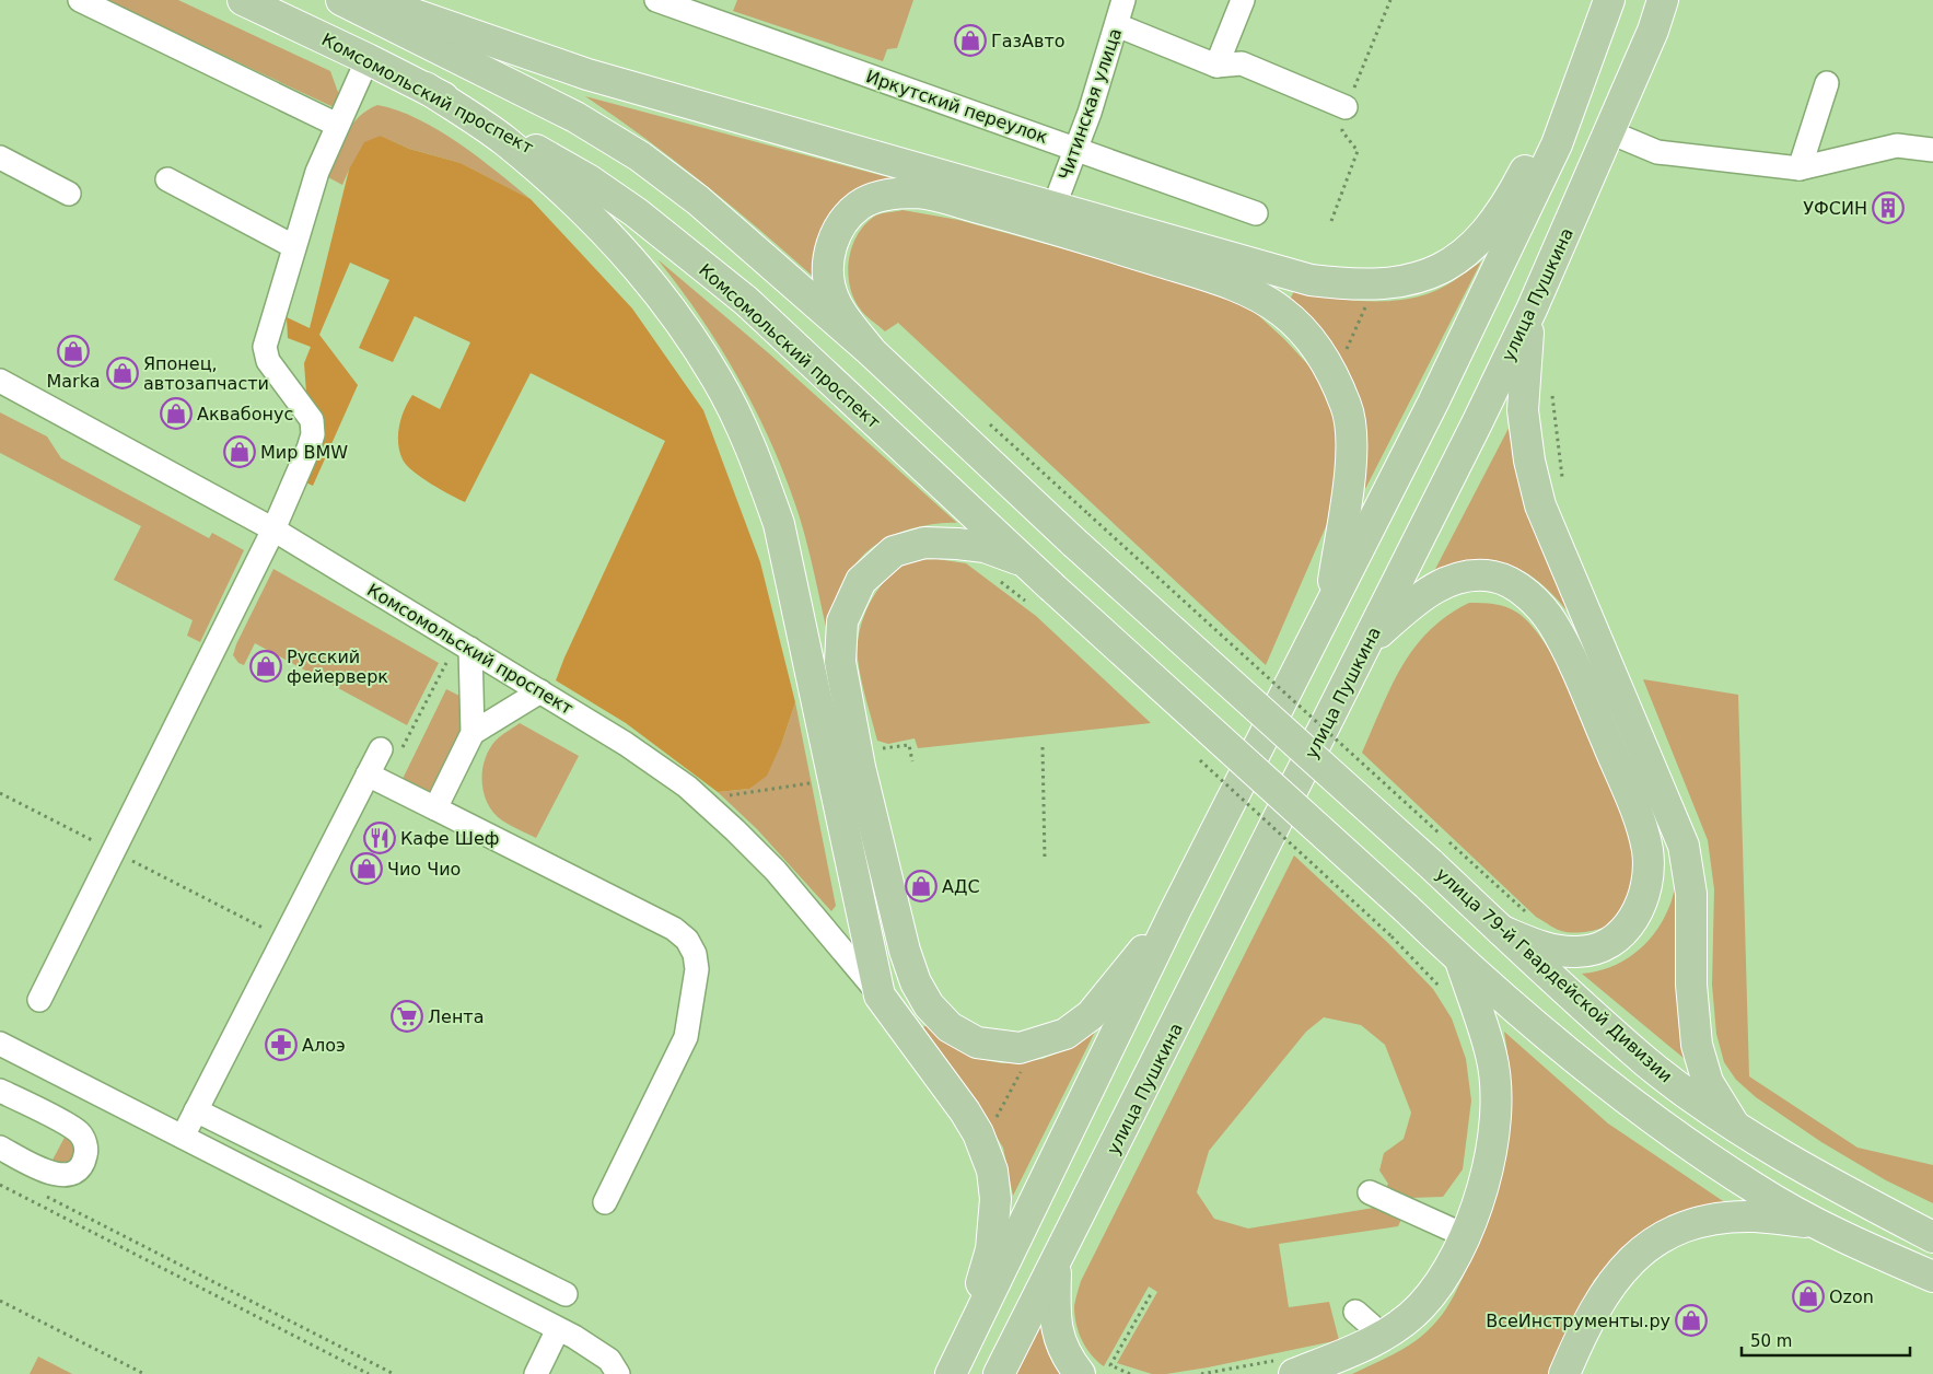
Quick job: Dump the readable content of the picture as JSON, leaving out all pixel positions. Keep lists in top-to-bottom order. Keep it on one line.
{"streets":{"main road":["Комсомольский проспект","улица Пушкина","улица 79-й Гвардейской Дивизии"],"street":["Читинская улица","Иркутский переулок"]},"crossings":[["Читинская улица","Иркутский переулок"]],"places":{"shop":["ГазАвто","Marka","Японец, автозапчасти","Аквабонус","Мир BMW","Русский фейерверк","Чио Чио","АДС","Ozon","ВсеИнструменты.ру"],"building":["УФСИН"],"restaurant":["Кафе Шеф"],"supermarket":["Лента"],"pharmacy":["Алоэ"]},"scale_bar":"50 m"}
